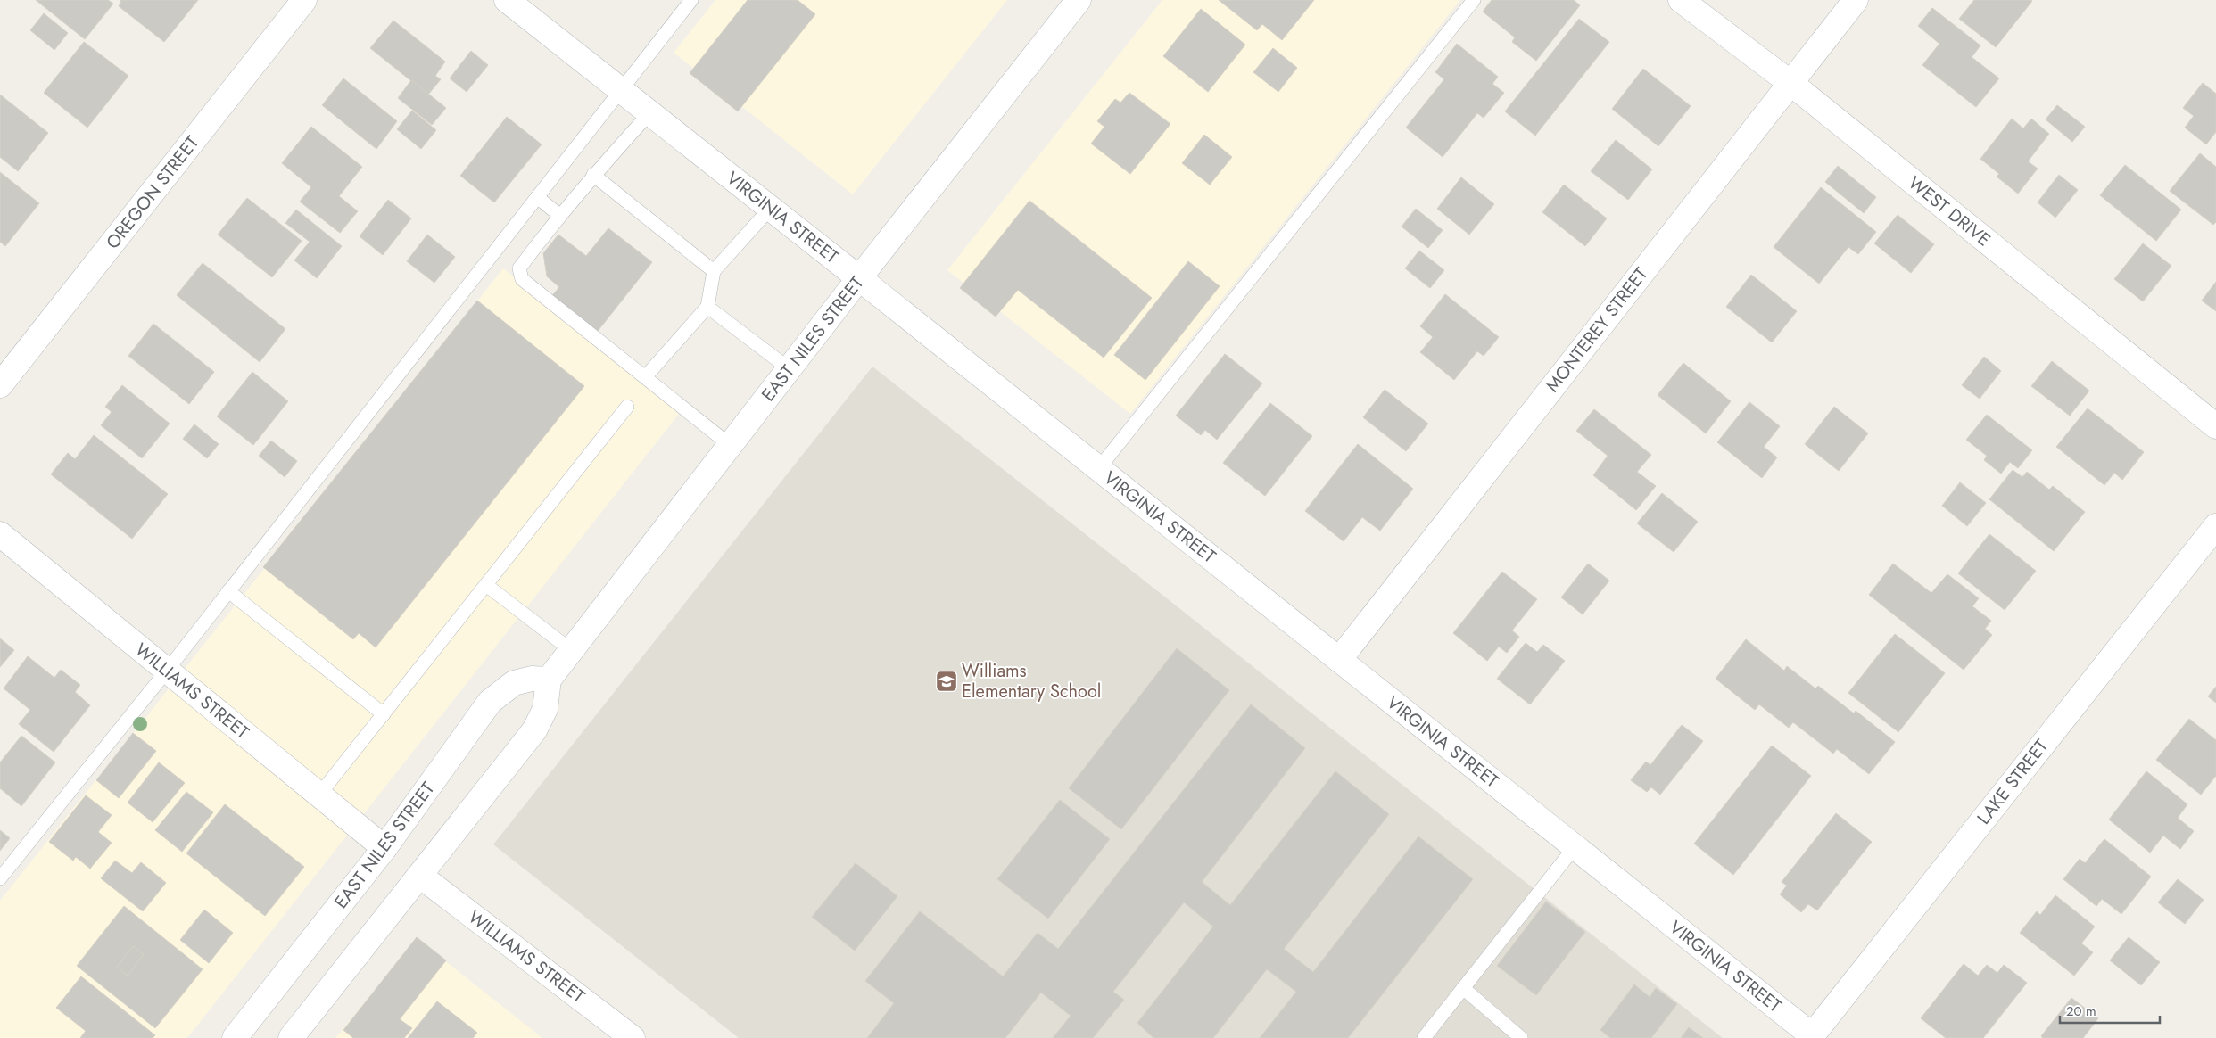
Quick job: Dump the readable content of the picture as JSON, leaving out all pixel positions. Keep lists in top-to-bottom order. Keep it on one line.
{"streets":{"street":["OREGON STREET","WEST DRIVE","VIRGINIA STREET","MONTEREY STREET","EAST NILES STREET","WILLIAMS STREET","LAKE STREET"]},"crossings":[["WEST DRIVE","MONTEREY STREET"],["VIRGINIA STREET","MONTEREY STREET"],["VIRGINIA STREET","EAST NILES STREET"],["VIRGINIA STREET","LAKE STREET"],["EAST NILES STREET","WILLIAMS STREET"]],"places":{"school or university":["Williams Elementary School"]},"scale_bar":"20 m"}
